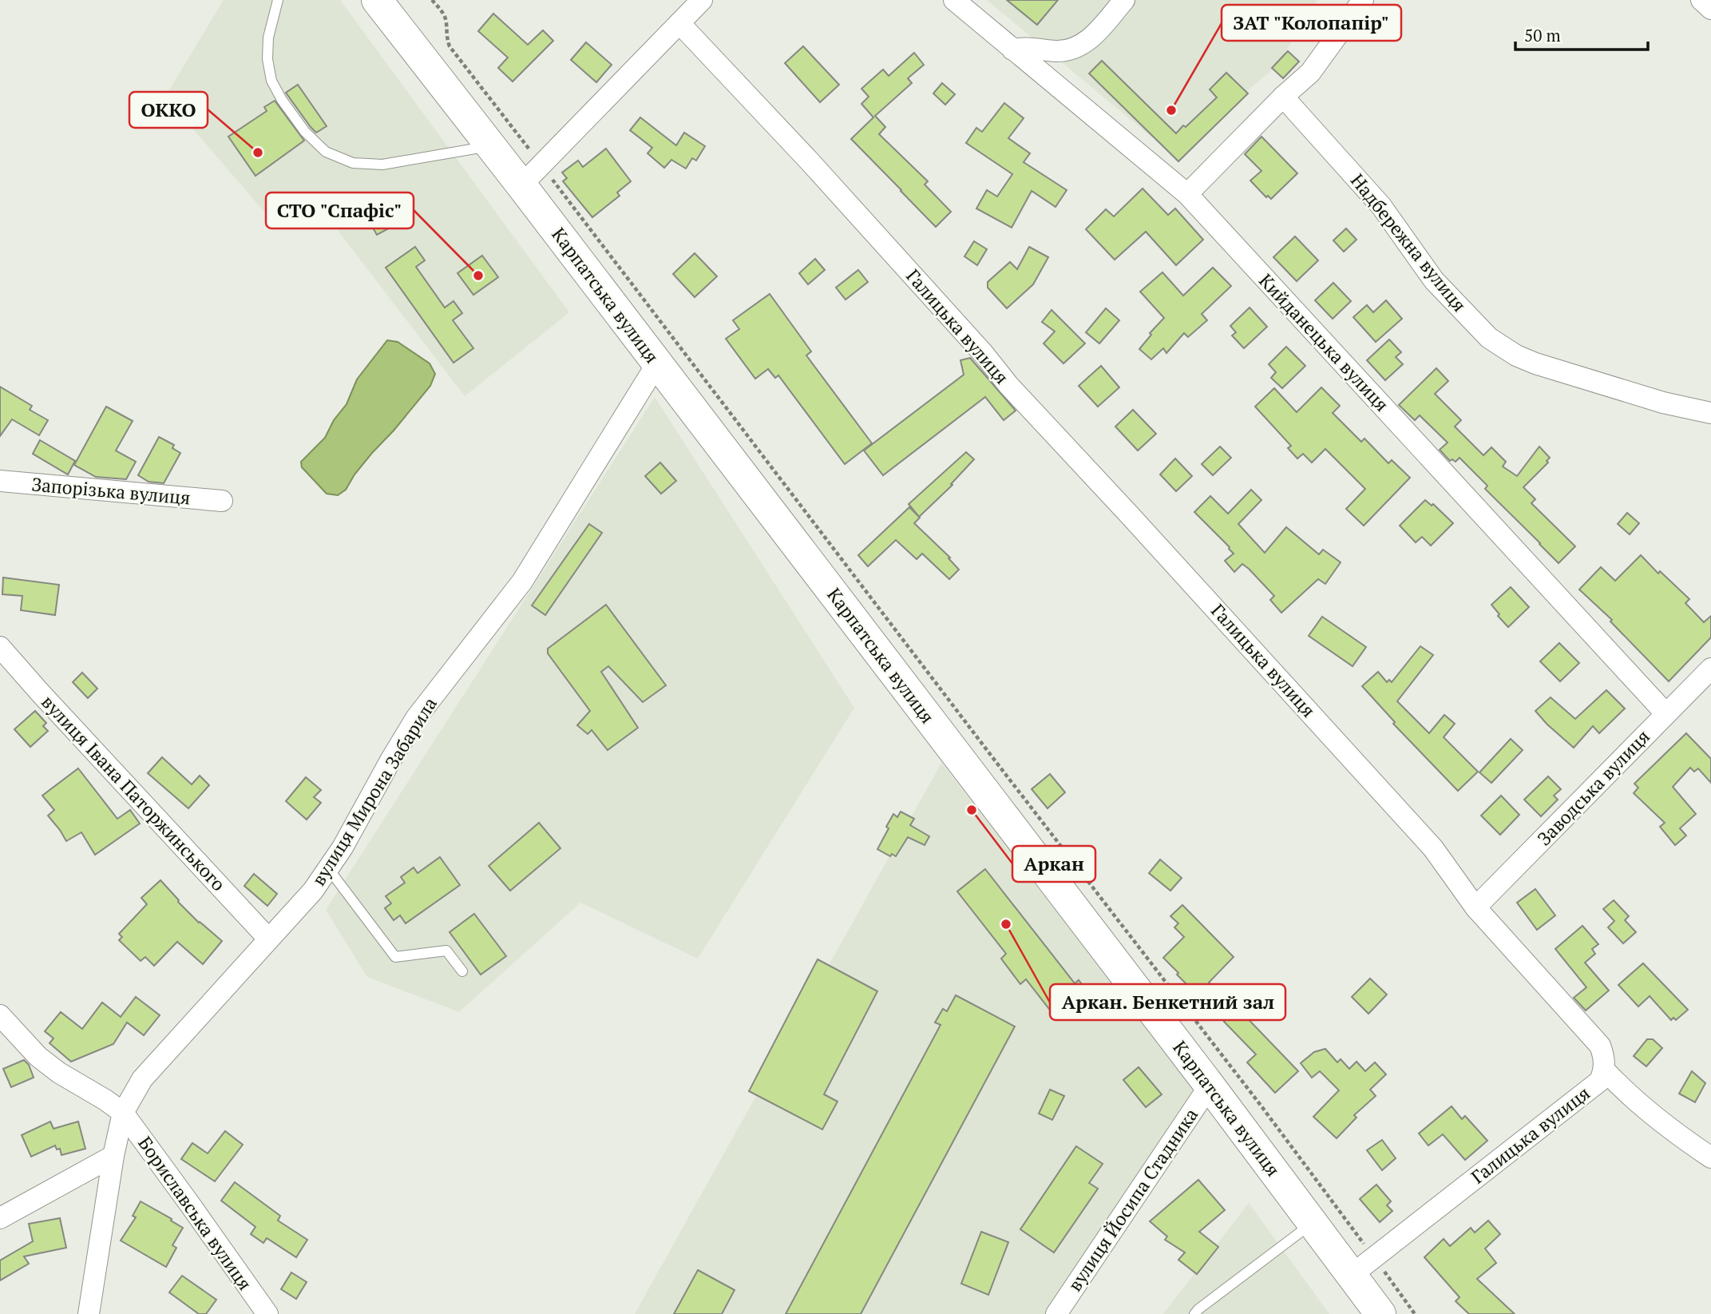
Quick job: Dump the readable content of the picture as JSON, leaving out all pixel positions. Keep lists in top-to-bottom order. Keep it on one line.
{"streets":{"main road":["Карпатська вулиця"],"street":["Надбережна вулиця","Галицька вулиця","Кийданецька вулиця","Запорізька вулиця","Заводська вулиця","вулиця Мирона Забарила","вулиця Івана Паторжинського","вулиця Йосипа Стадника","Бориславська вулиця"]},"crossings":[["Карпатська вулиця","Галицька вулиця"],["Карпатська вулиця","вулиця Мирона Забарила"],["Карпатська вулиця","вулиця Йосипа Стадника"],["Галицька вулиця","Заводська вулиця"],["Кийданецька вулиця","Заводська вулиця"],["вулиця Мирона Забарила","вулиця Івана Паторжинського"],["вулиця Мирона Забарила","Бориславська вулиця"]],"places":["ЗАТ \"Колопапір\"","ОККО","СТО \"Спафіс\"","Аркан","Аркан. Бенкетний зал"],"scale_bar":"50 m"}
